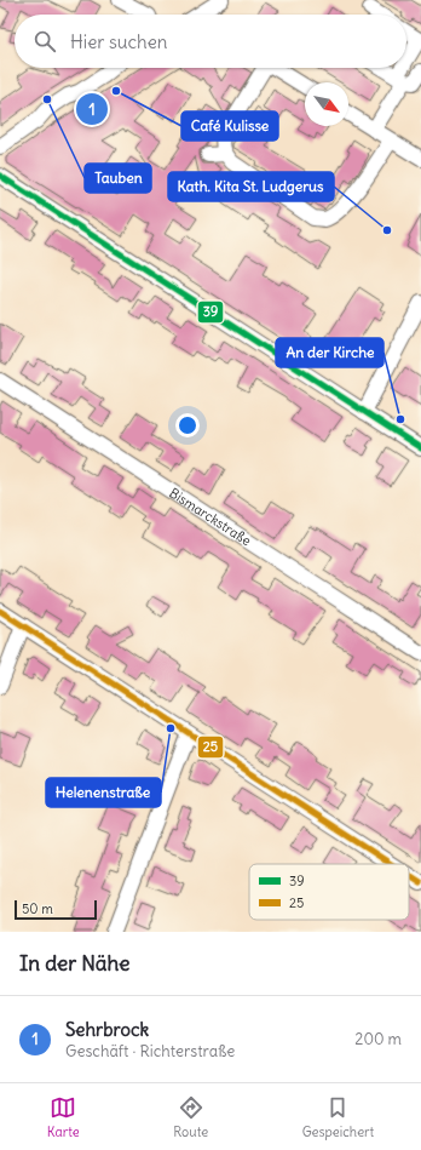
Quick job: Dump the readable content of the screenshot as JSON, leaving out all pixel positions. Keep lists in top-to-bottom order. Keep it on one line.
{"streets":{"street":["Bismarckstraße"]},"places":["Café Kulisse","Tauben","Kath. Kita St. Ludgerus","An der Kirche","Helenenstraße"],"lines":["transit line 39","transit line 25"],"legend":["39","25"],"scale_bar":"50 m","north":"bottom right","page":{"search":"Hier suchen","pins":"1","scale":"50 m","heading":"In der Nähe","list":[{"mark":"1","name":"Sehrbrock","note":"Geschäft · Richterstraße","value":"200 m"}],"nav":["Karte","Route","Gespeichert"]}}
